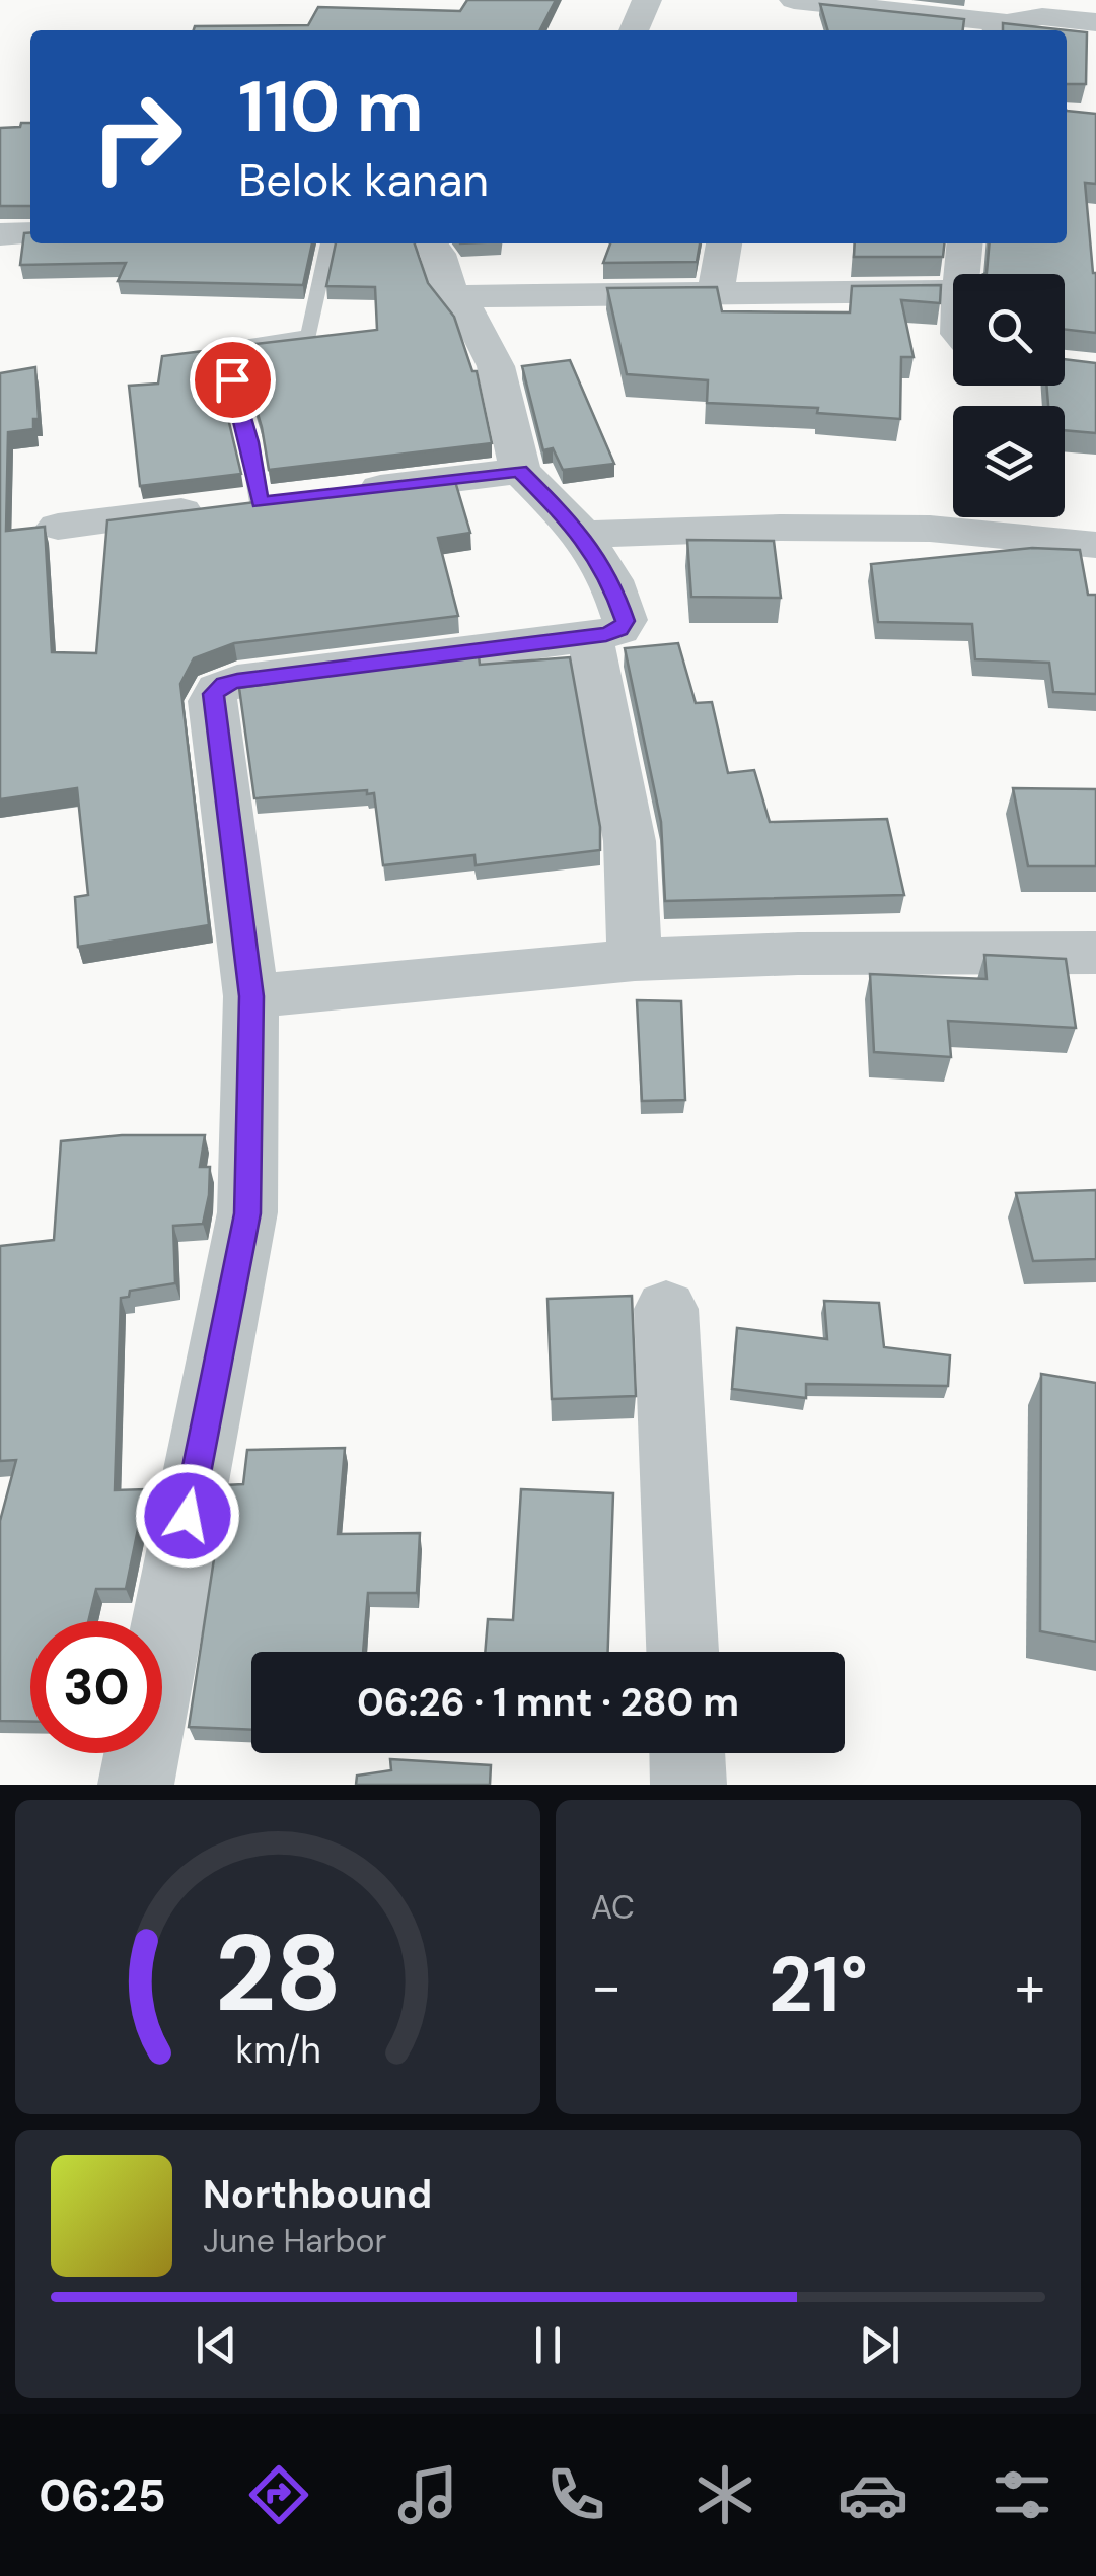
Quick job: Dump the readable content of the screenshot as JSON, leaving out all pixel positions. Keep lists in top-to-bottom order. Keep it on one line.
{"page":{"turn":["110 m","Belok kanan"],"limit":"30","trip":"06:26 · 1 mnt · 280 m","tile":"AC","heat":["−","21°","+"],"song":["Northbound","June Harbor"],"tabs":"06:25","gauge":["28","km/h"]}}
